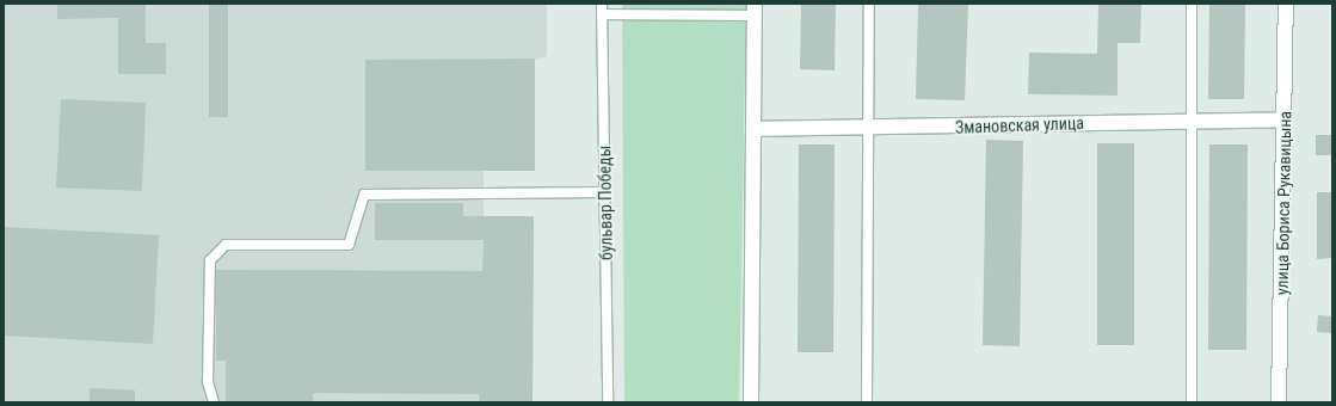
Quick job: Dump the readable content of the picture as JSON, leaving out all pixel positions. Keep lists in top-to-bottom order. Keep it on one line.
{"streets":{"street":["Змановская улица","улица Бориса Рукавицына"],"lane":["бульвар Победы"]},"crossings":[["Змановская улица","улица Бориса Рукавицына"]]}
